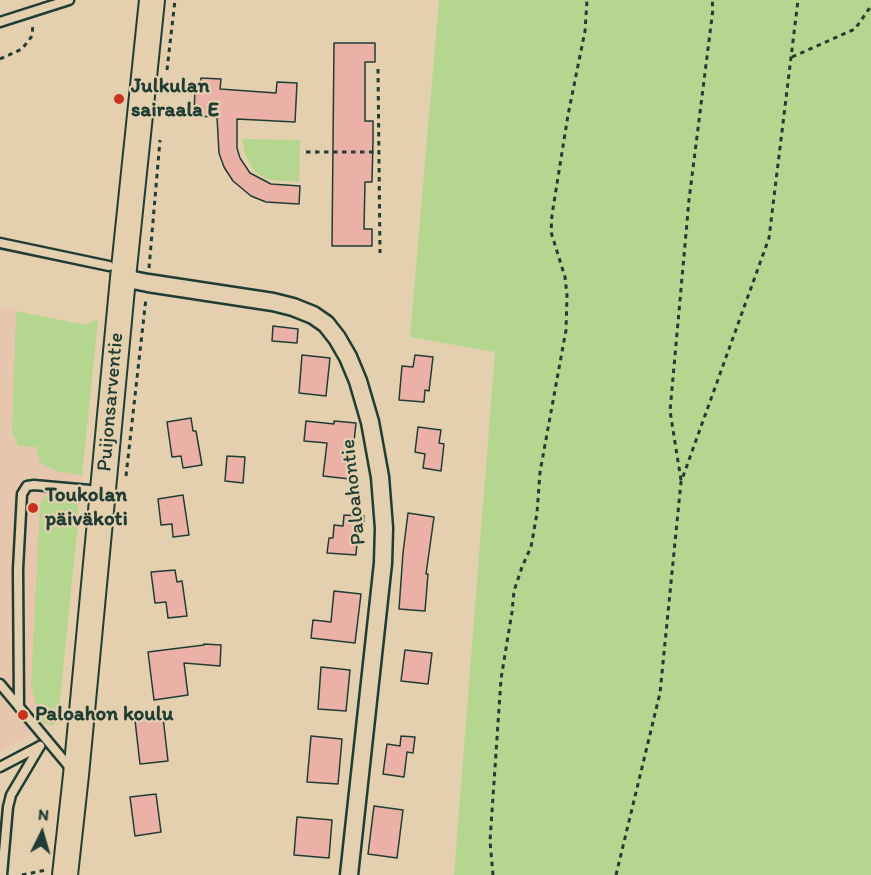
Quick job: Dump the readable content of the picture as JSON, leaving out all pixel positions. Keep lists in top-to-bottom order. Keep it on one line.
{"streets":{"main road":["Puijonsarventie"],"street":["Paloahontie"]},"crossings":[["Puijonsarventie","Paloahontie"]],"places":["Julkulan sairaala E","Toukolan päiväkoti","Paloahon koulu"],"north":"top"}
